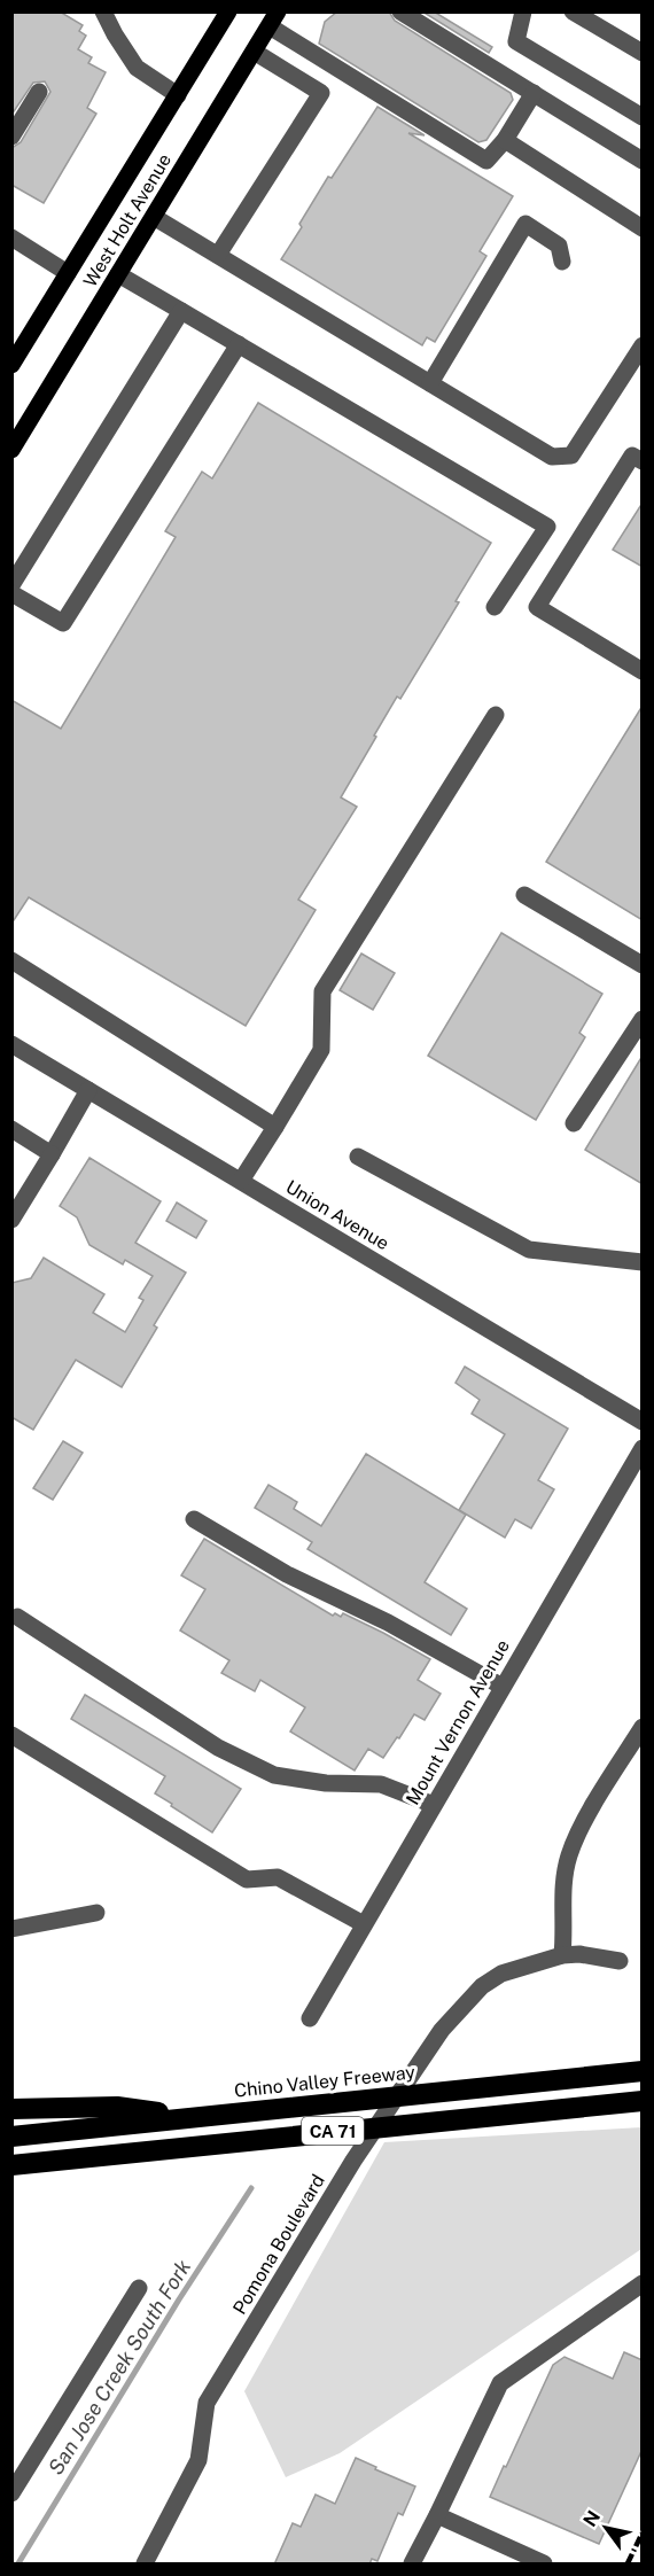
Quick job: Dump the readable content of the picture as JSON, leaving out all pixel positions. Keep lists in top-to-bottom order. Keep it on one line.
{"streets":{"highway":["Chino Valley Freeway","CA 71"],"main road":["West Holt Avenue"],"street":["Union Avenue","Mount Vernon Avenue","Pomona Boulevard"]},"water":["San Jose Creek South Fork"],"north":"top left"}
